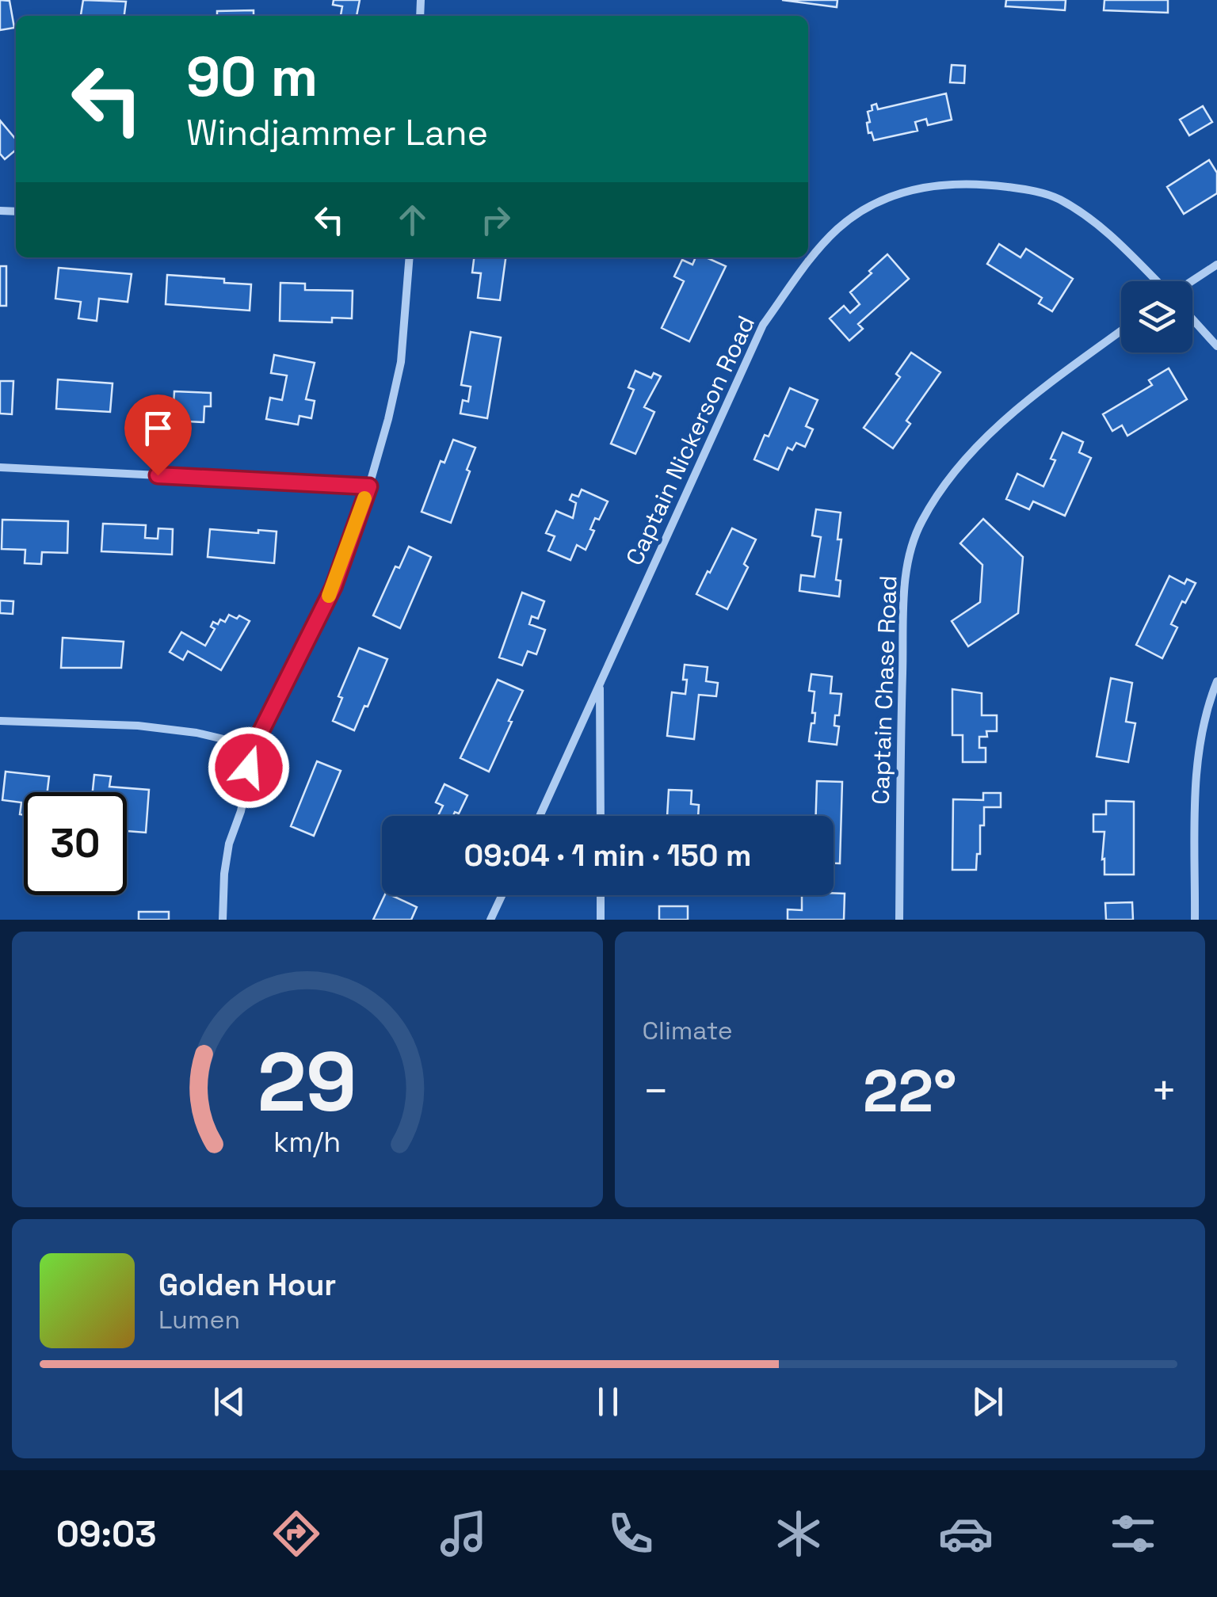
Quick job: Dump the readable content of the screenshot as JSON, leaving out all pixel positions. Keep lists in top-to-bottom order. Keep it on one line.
{"streets":{"street":["Captain Nickerson Road","Captain Chase Road"]},"page":{"turn":["90 m","Windjammer Lane"],"limit":"30","trip":"09:04 · 1 min · 150 m","tile":"Climate","heat":["−","22°","+"],"song":["Golden Hour","Lumen"],"tabs":"09:03","gauge":["29","km/h"]}}
